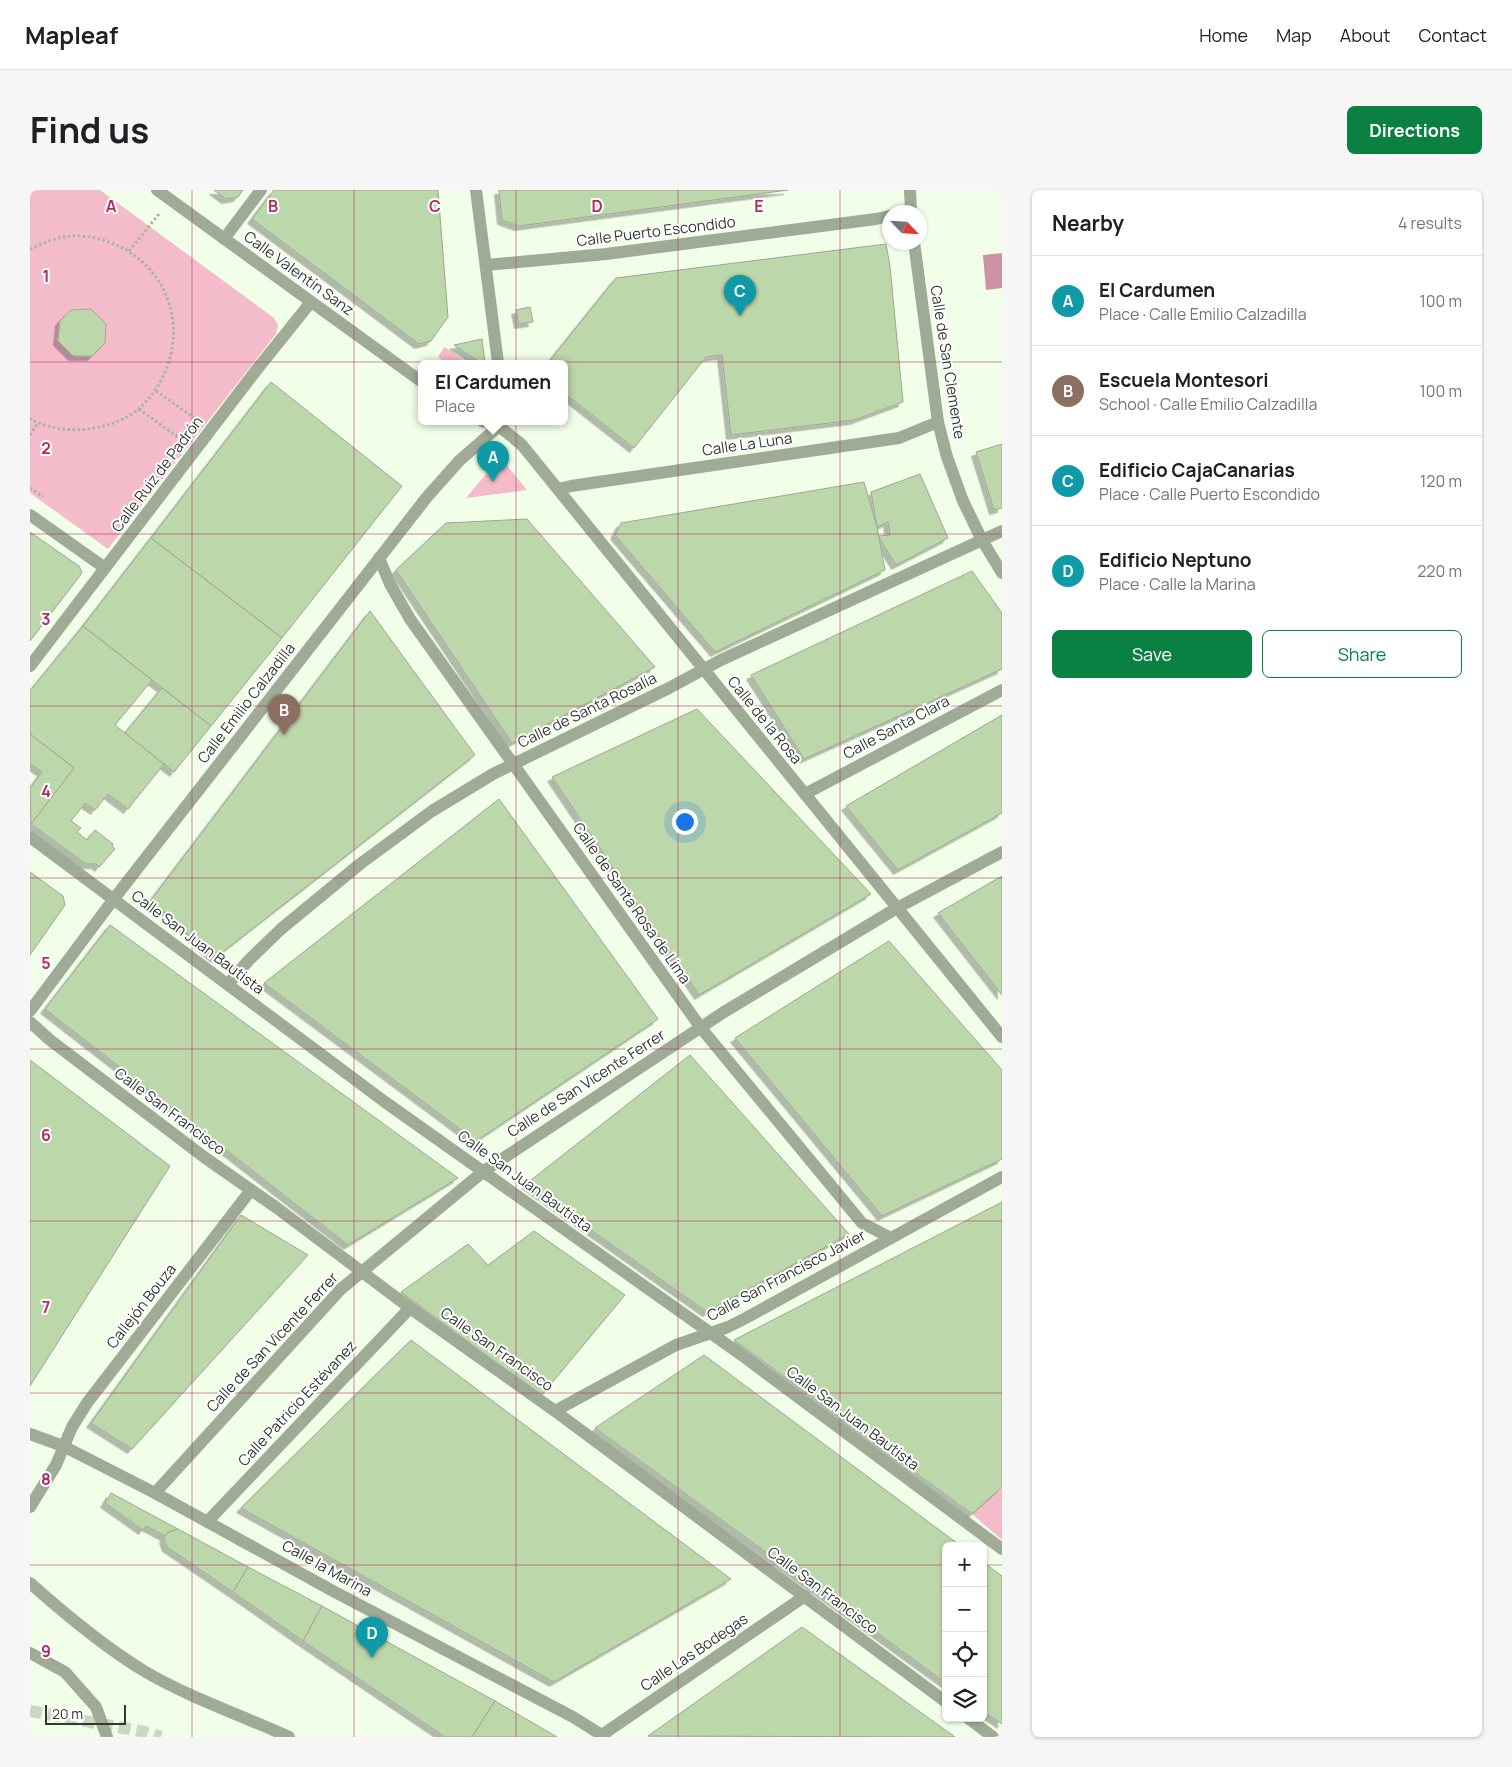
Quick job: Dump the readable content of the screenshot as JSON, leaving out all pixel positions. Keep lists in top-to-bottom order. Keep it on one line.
{"streets":{"street":["Calle Puerto Escondido","Calle Valentín Sanz","Calle de San Clemente","Calle La Luna","Calle Ruiz de Padrón","Calle Emilio Calzadilla","Calle de Santa Rosalía","Calle de la Rosa","Calle Santa Clara","Calle de Santa Rosa de Lima","Calle San Juan Bautista","Calle de San Vicente Ferrer","Calle San Francisco","Calle San Francisco Javier","Callejón Bouza","Calle Patricio Estévanez","Calle la Marina","Calle Las Bodegas"]},"crossings":[["Calle Valentín Sanz","Calle Ruiz de Padrón"],["Calle de San Clemente","Calle La Luna"],["Calle de San Clemente","Calle de Santa Rosalía"],["Calle La Luna","Calle de la Rosa"],["Calle Emilio Calzadilla","Calle de Santa Rosa de Lima"],["Calle Emilio Calzadilla","Calle San Juan Bautista"],["Calle de Santa Rosalía","Calle de la Rosa"],["Calle de Santa Rosalía","Calle de Santa Rosa de Lima"],["Calle de Santa Rosalía","Calle San Juan Bautista"],["Calle de la Rosa","Calle Santa Clara"],["Calle de la Rosa","Calle de San Vicente Ferrer"],["Calle de Santa Rosa de Lima","Calle de San Vicente Ferrer"],["Calle de Santa Rosa de Lima","Calle San Francisco Javier"],["Calle San Juan Bautista","Calle de San Vicente Ferrer"],["Calle San Juan Bautista","Calle San Francisco Javier"],["Calle de San Vicente Ferrer","Calle San Francisco"],["Calle de San Vicente Ferrer","Calle la Marina"],["Calle San Francisco","Calle San Francisco Javier"],["Calle San Francisco","Callejón Bouza"],["Calle San Francisco","Calle Patricio Estévanez"],["Calle San Francisco","Calle Las Bodegas"],["Callejón Bouza","Calle la Marina"],["Calle Patricio Estévanez","Calle la Marina"],["Calle la Marina","Calle Las Bodegas"]],"scale_bar":"20 m","north":"bottom right","page":{"header":"Mapleaf","nav":["Home","Map","About","Contact"],"title":"Find us","buttons":["Directions",["Save","Share"]],"heading":["Nearby","4 results"],"list":[{"mark":"A","name":"El Cardumen","note":"Place · Calle Emilio Calzadilla","value":"100 m"},{"mark":"B","name":"Escuela Montesori","note":"School · Calle Emilio Calzadilla","value":"100 m"},{"mark":"C","name":"Edificio CajaCanarias","note":"Place · Calle Puerto Escondido","value":"120 m"},{"mark":"D","name":"Edificio Neptuno","note":"Place · Calle la Marina","value":"220 m"}],"pins":["C","A","B","D"],"popup":["El Cardumen","Place"],"map_buttons":["+","−"],"scale":"20 m"},"grid":{"columns":["A","B","C","D","E"],"rows":["1","2","3","4","5","6","7","8","9"]}}
